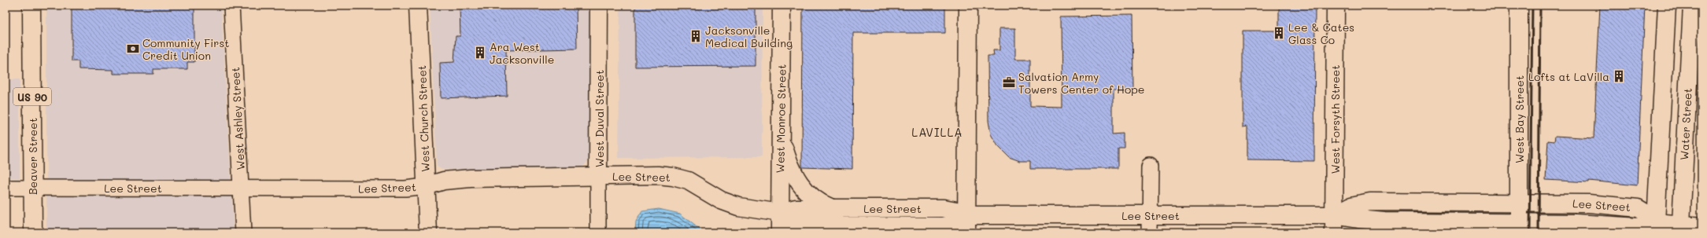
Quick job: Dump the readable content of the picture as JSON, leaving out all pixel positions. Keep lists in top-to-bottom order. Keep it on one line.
{"streets":{"street":["US 90","West Ashley Street","West Church Street","West Duval Street","West Monroe Street","West Forsyth Street","West Bay Street","Water Street","Beaver Street","Lee Street"]},"crossings":[["West Ashley Street","Lee Street"],["West Church Street","Lee Street"],["West Duval Street","Lee Street"],["West Monroe Street","Lee Street"],["West Forsyth Street","Lee Street"],["West Bay Street","Lee Street"],["Beaver Street","Lee Street"]],"districts":["LAVILLA"],"places":{"building":["Lee & Cates Glass Co","Jacksonville Medical Building","Ara West Jacksonville","Lofts at LaVilla"],"bank":["Community First Credit Union"],"office":["Salvation Army Towers Center of Hope"]}}
